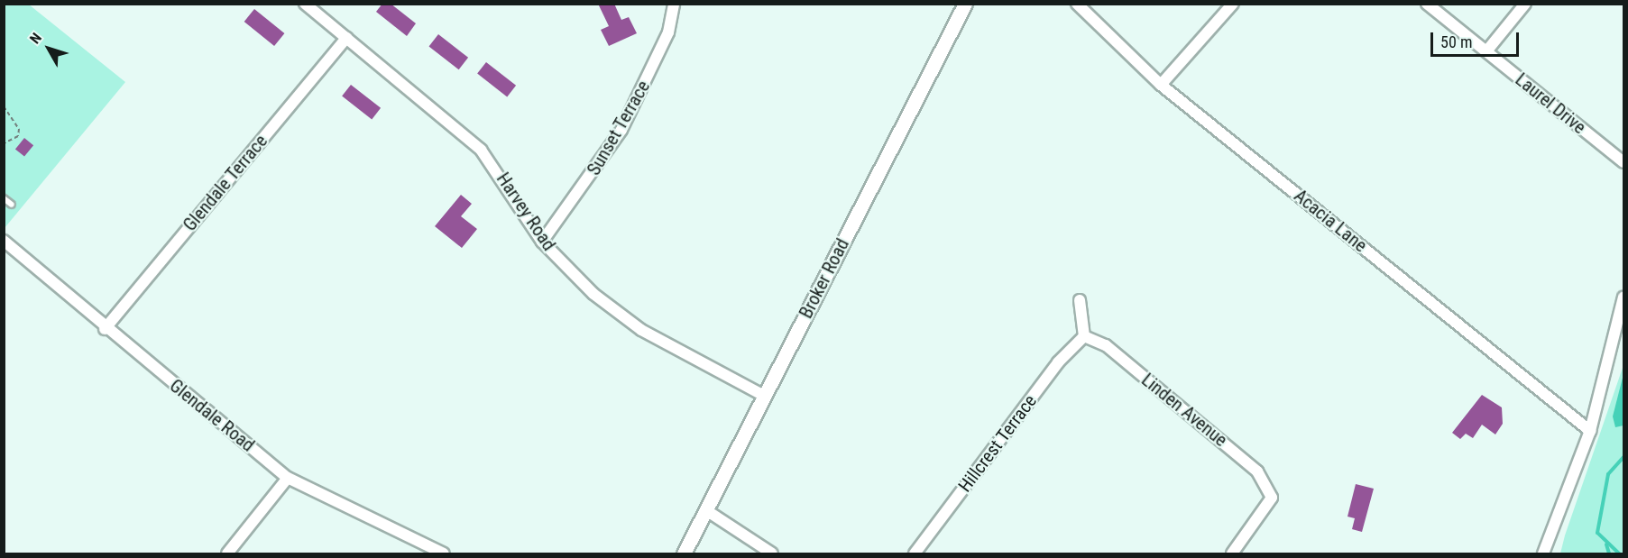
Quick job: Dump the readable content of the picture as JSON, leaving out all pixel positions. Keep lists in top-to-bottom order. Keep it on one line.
{"streets":{"street":["Laurel Drive","Sunset Terrace","Glendale Terrace","Harvey Road","Acacia Lane","Broker Road","Linden Avenue","Glendale Road","Hillcrest Terrace"]},"crossings":[["Sunset Terrace","Harvey Road"],["Glendale Terrace","Harvey Road"],["Glendale Terrace","Glendale Road"],["Harvey Road","Broker Road"],["Linden Avenue","Hillcrest Terrace"]],"scale_bar":"50 m","north":"top left"}
